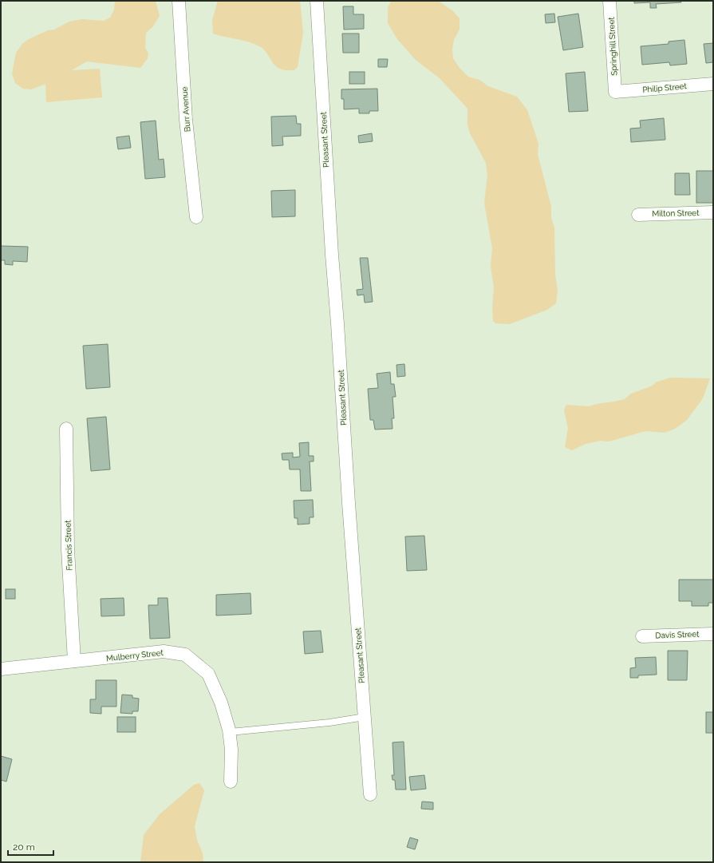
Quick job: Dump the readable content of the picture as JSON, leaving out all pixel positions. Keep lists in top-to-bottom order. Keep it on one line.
{"streets":{"street":["Springhill Street","Philip Street","Burr Avenue","Pleasant Street","Milton Street","Francis Street","Davis Street","Mulberry Street"]},"crossings":[["Springhill Street","Philip Street"],["Francis Street","Mulberry Street"]],"scale_bar":"20 m"}
